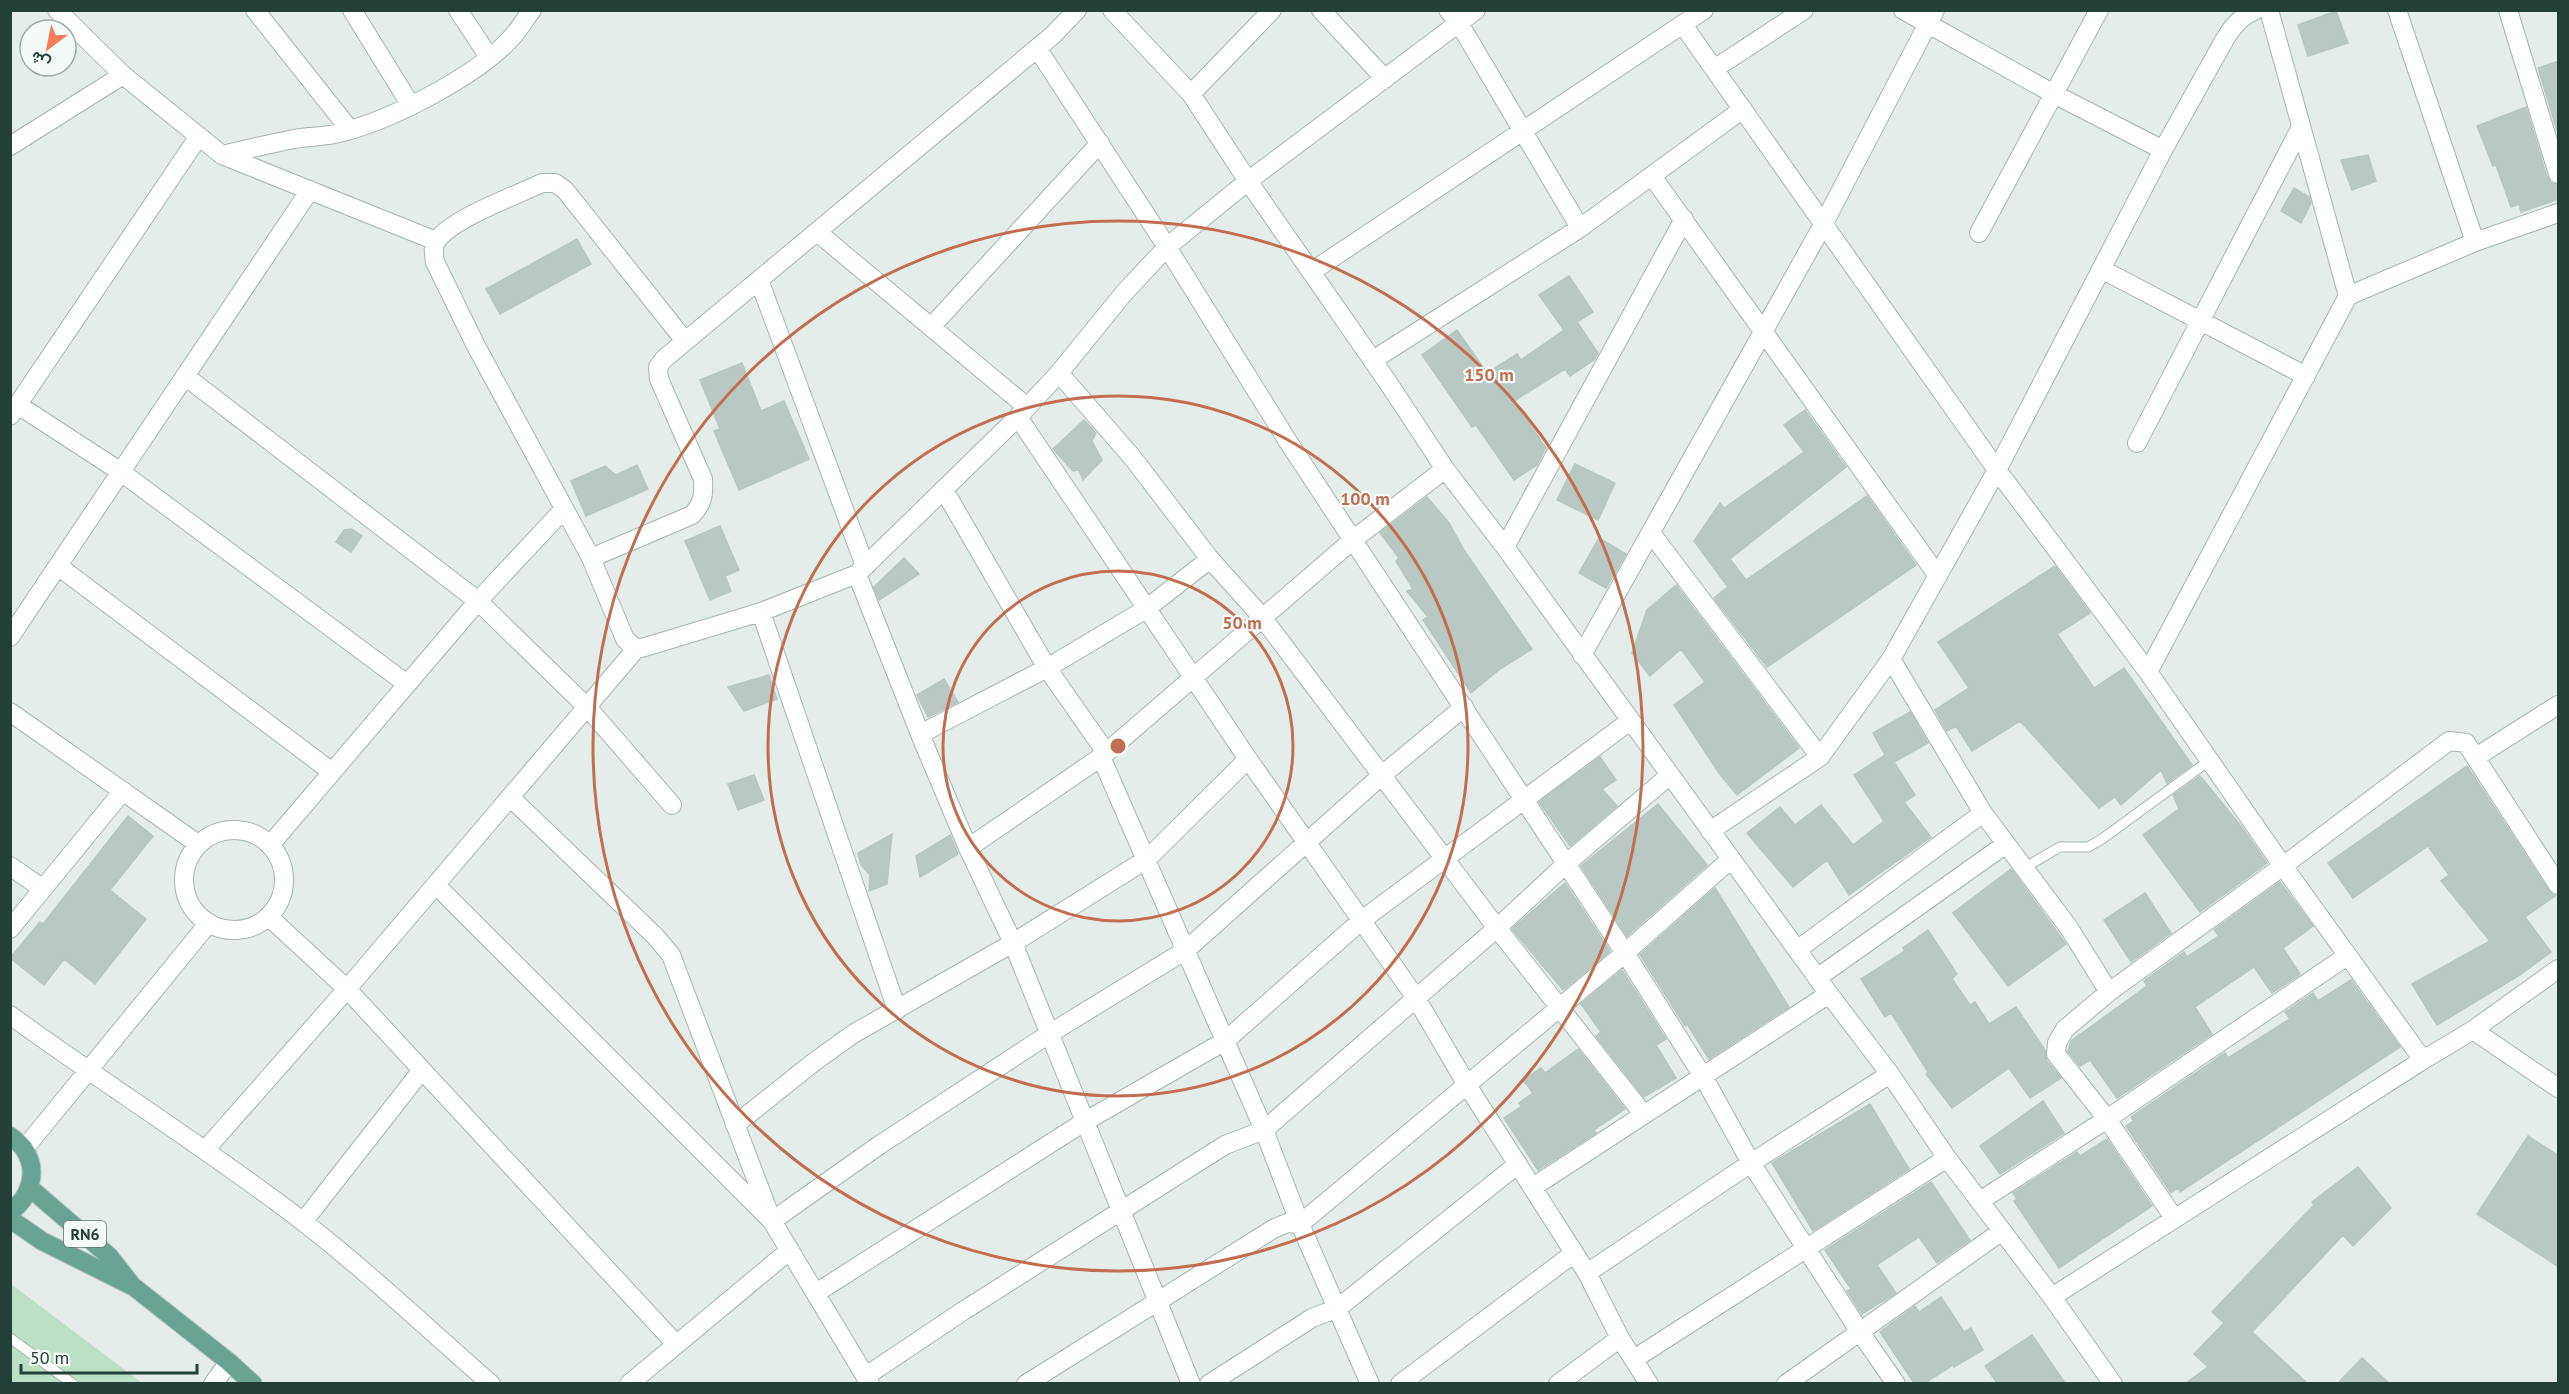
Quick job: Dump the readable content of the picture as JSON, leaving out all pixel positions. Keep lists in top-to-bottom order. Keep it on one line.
{"streets":{"main road":["RN6"]},"scale_bar":"50 m","north":"bottom left","rings":["150 m","100 m","50 m"]}
